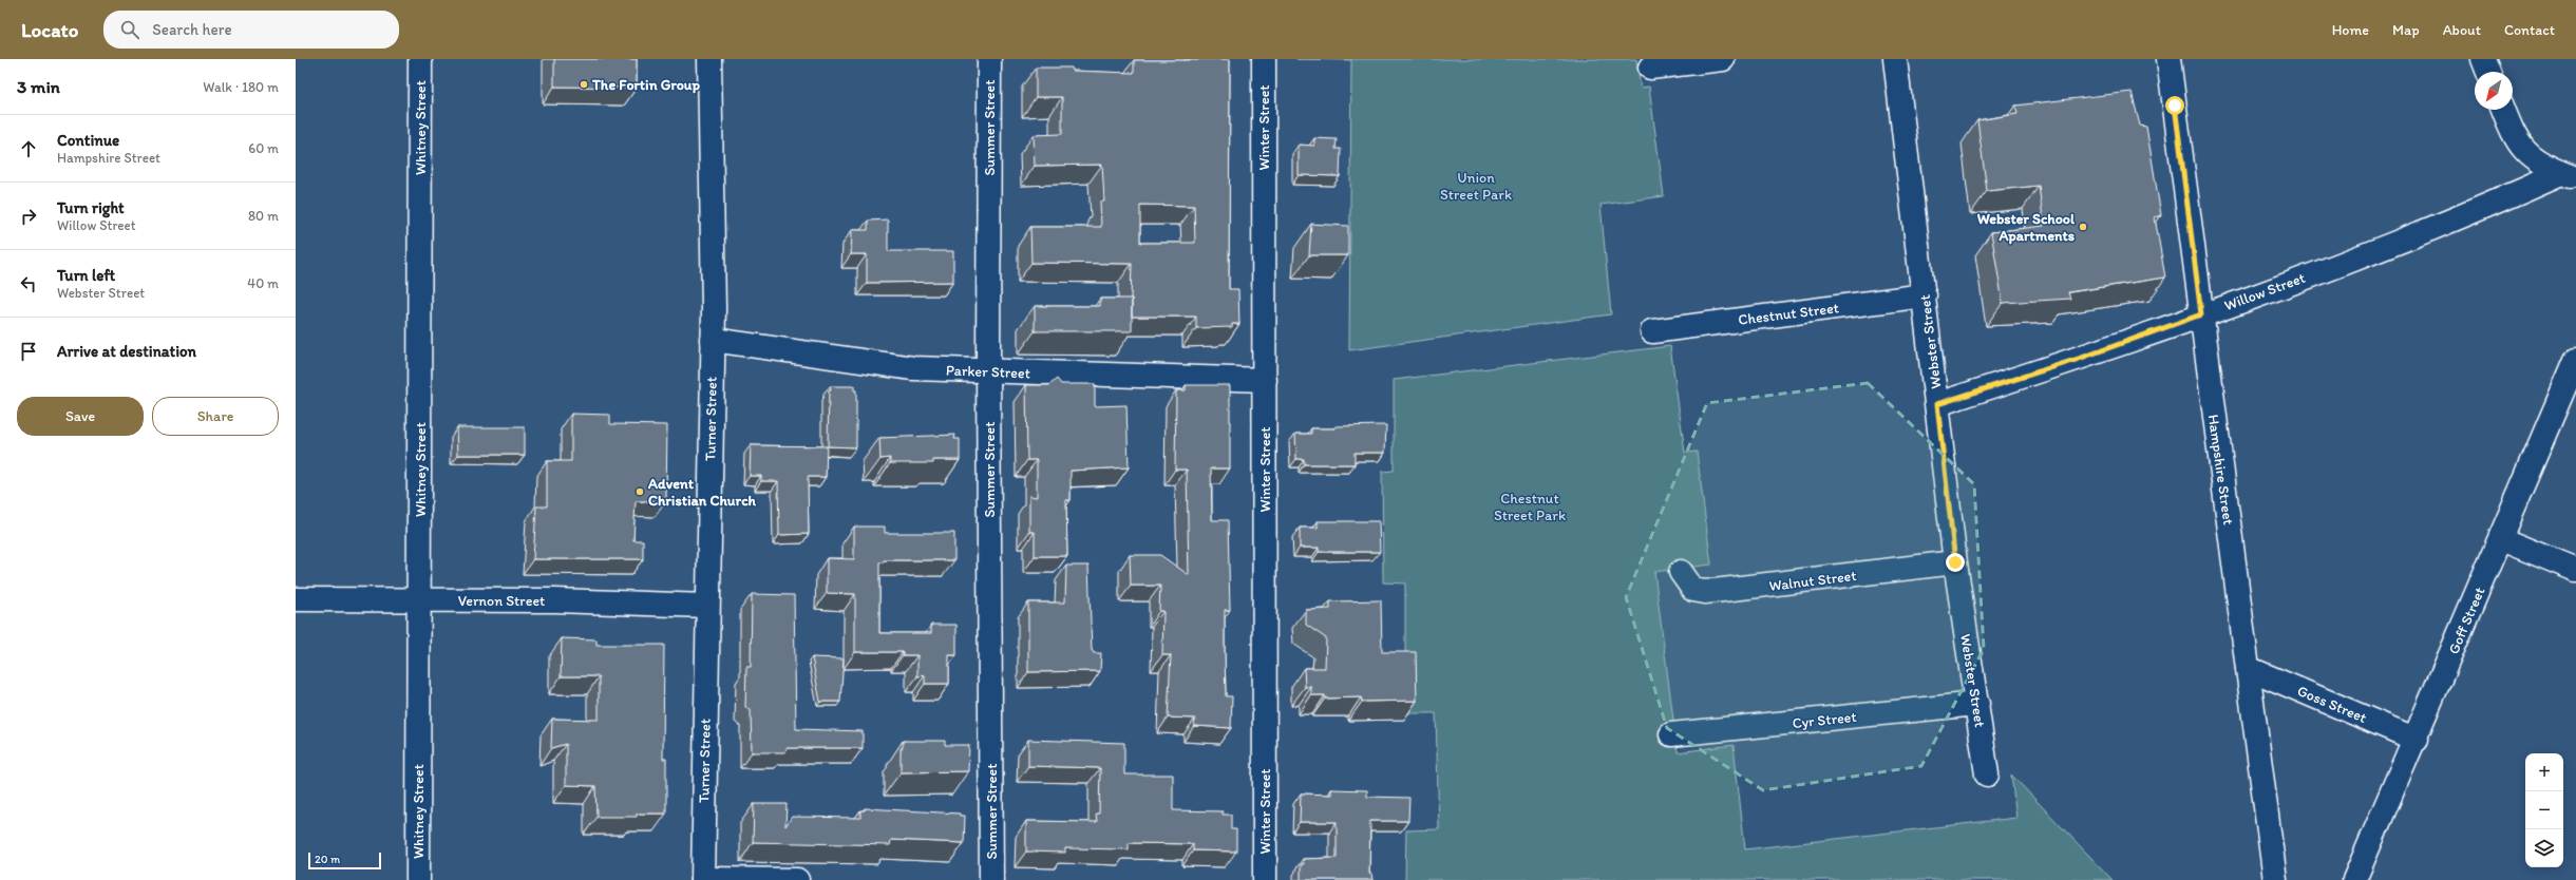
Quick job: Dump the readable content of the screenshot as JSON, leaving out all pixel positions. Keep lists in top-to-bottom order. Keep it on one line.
{"streets":{"street":["Whitney Street","Summer Street","Winter Street","Willow Street","Chestnut Street","Webster Street","Parker Street","Turner Street","Hampshire Street","Walnut Street","Vernon Street","Goff Street","Goss Street","Cyr Street"]},"crossings":[["Whitney Street","Vernon Street"],["Summer Street","Parker Street"],["Winter Street","Parker Street"],["Willow Street","Webster Street"],["Willow Street","Hampshire Street"],["Chestnut Street","Webster Street"],["Webster Street","Walnut Street"],["Webster Street","Cyr Street"],["Parker Street","Turner Street"],["Turner Street","Vernon Street"],["Hampshire Street","Goss Street"],["Goff Street","Goss Street"]],"parks":["Union Street Park","Chestnut Street Park"],"places":["The Fortin Group","Webster School Apartments","Advent Christian Church"],"scale_bar":"20 m","north":"bottom left","page":{"header":"Locato","search":"Search here","nav":["Home","Map","About","Contact"],"heading":["3 min","Walk · 180 m"],"list":[["Continue","Hampshire Street","60 m"],["Turn right","Willow Street","80 m"],["Turn left","Webster Street","40 m"],"Arrive at destination"],"buttons":["Save","Share"],"map_buttons":["+","−"],"scale":"20 m"}}
